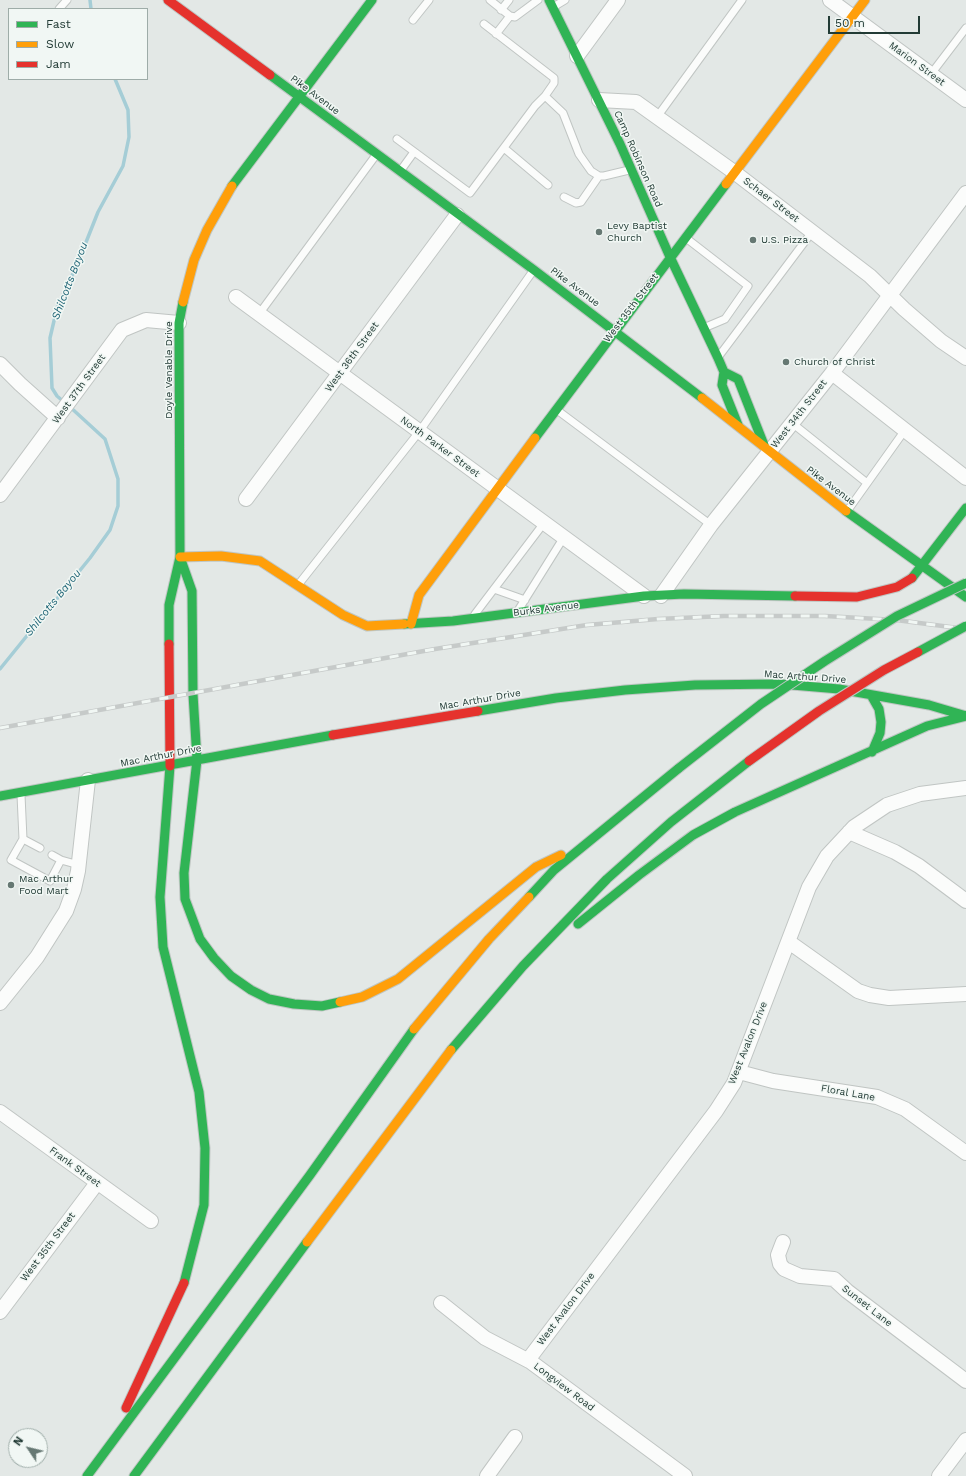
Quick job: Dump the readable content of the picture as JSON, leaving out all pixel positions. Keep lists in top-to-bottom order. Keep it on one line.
{"streets":{"main road":["Pike Avenue","Camp Robinson Road","West 35th Street","Doyle Venable Drive","Burks Avenue","Mac Arthur Drive"],"street":["Marion Street","Schaer Street","West 36th Street","West 37th Street","West 34th Street","North Parker Street","West Avalon Drive","Floral Lane","Frank Street","Sunset Lane","Longview Road"]},"crossings":[["Marion Street","West 35th Street"],["Pike Avenue","Camp Robinson Road"],["Pike Avenue","West 35th Street"],["Pike Avenue","West 36th Street"],["Pike Avenue","Doyle Venable Drive"],["Pike Avenue","West 34th Street"],["Pike Avenue","Burks Avenue"],["Camp Robinson Road","Schaer Street"],["Camp Robinson Road","West 35th Street"],["Schaer Street","West 35th Street"],["Schaer Street","West 34th Street"],["West 35th Street","North Parker Street"],["West 35th Street","Burks Avenue"],["West 35th Street","Frank Street"],["West 36th Street","North Parker Street"],["Doyle Venable Drive","West 37th Street"],["Doyle Venable Drive","Burks Avenue"],["Doyle Venable Drive","Mac Arthur Drive"],["West 34th Street","Burks Avenue"],["North Parker Street","Burks Avenue"],["West Avalon Drive","Floral Lane"],["West Avalon Drive","Longview Road"]],"water":["Shilcotts Bayou"],"places":["Levy Baptist Church","U.S. Pizza","Church of Christ","Mac Arthur Food Mart"],"legend":["Fast","Slow","Jam"],"scale_bar":"50 m","north":"top left"}
